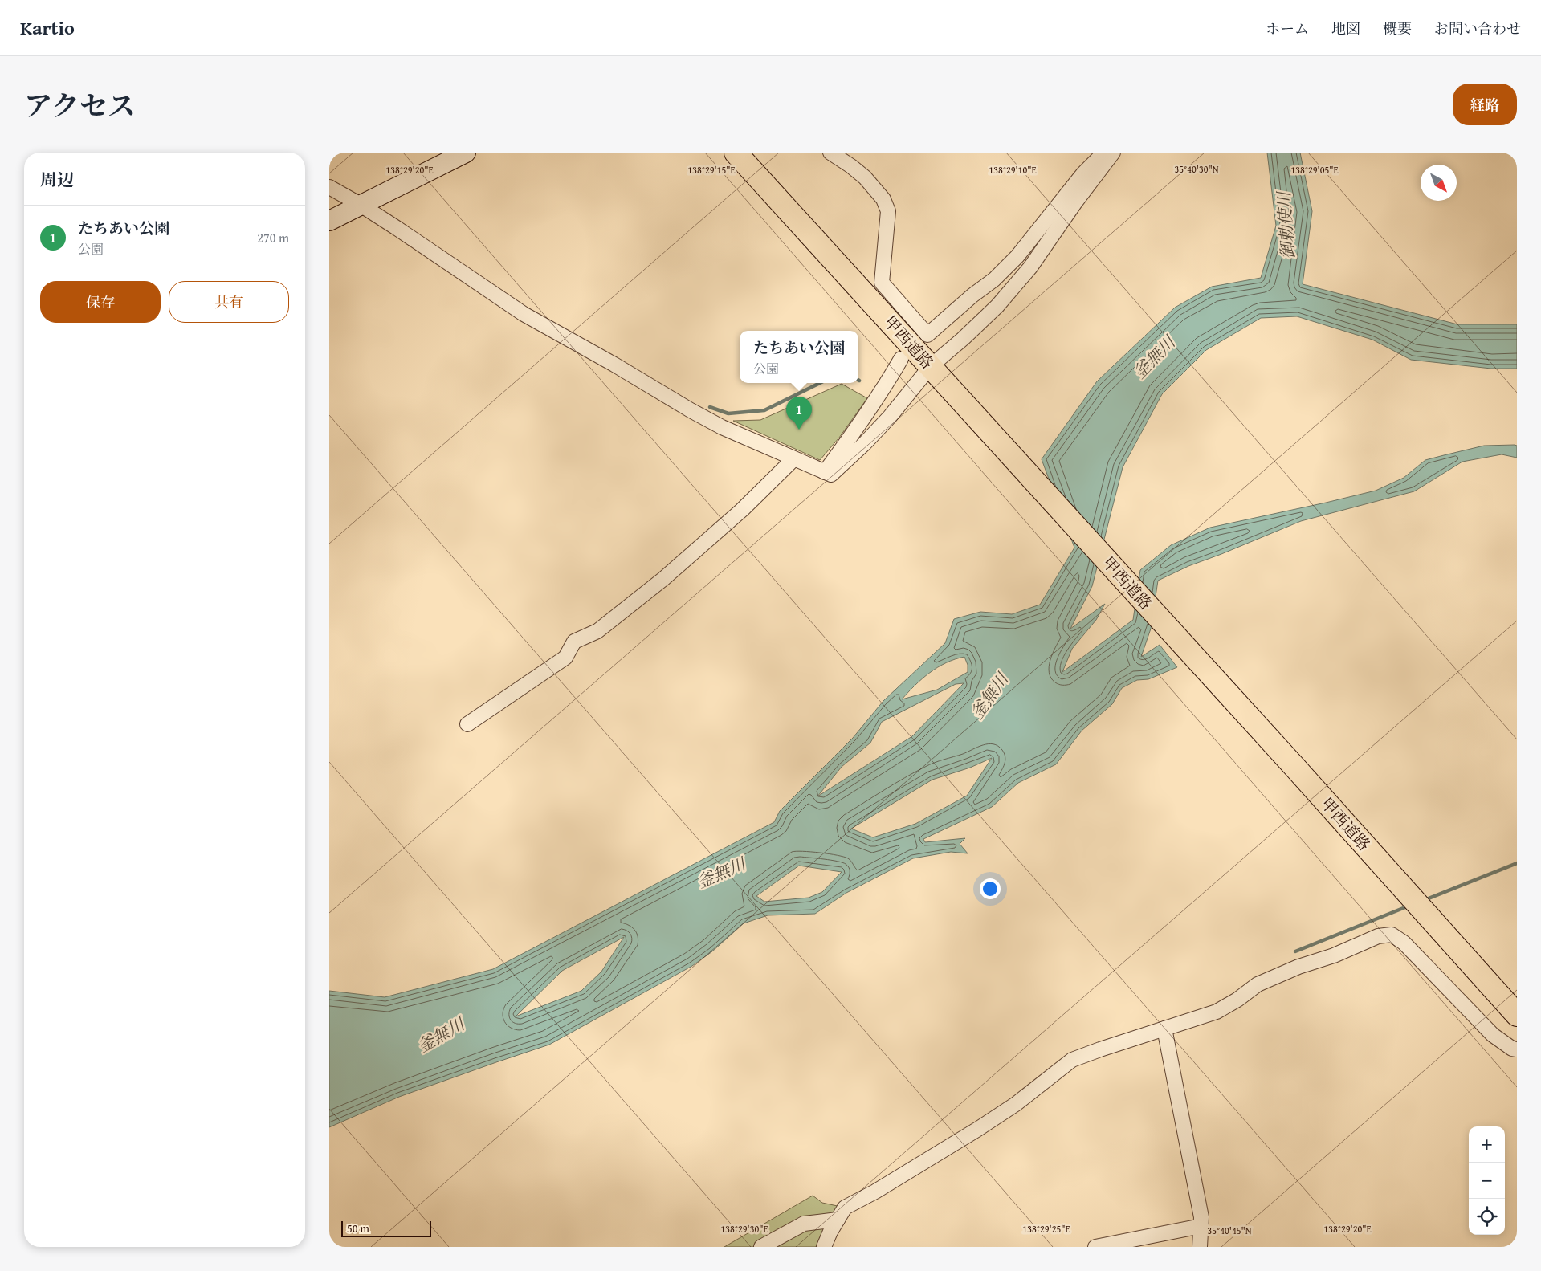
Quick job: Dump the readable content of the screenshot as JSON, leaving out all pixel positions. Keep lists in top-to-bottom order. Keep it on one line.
{"streets":{"highway":["甲西道路"]},"water":["御勅使川","釜無川"],"scale_bar":"50 m","north":"bottom right","page":{"header":"Kartio","nav":["ホーム","地図","概要","お問い合わせ"],"title":"アクセス","buttons":["経路",["保存","共有"]],"heading":"周辺","list":[{"mark":"1","name":"たちあい公園","note":"公園","value":"270 m"}],"popup":["たちあい公園","公園"],"pins":"1","map_buttons":["+","−"],"scale":"50 m"},"coordinates":["35°40'30\"N","138°29'20\"E","138°29'10\"E","138°29'05\"E","138°29'15\"E","138°29'30\"E","138°29'25\"E","35°40'45\"N"]}
